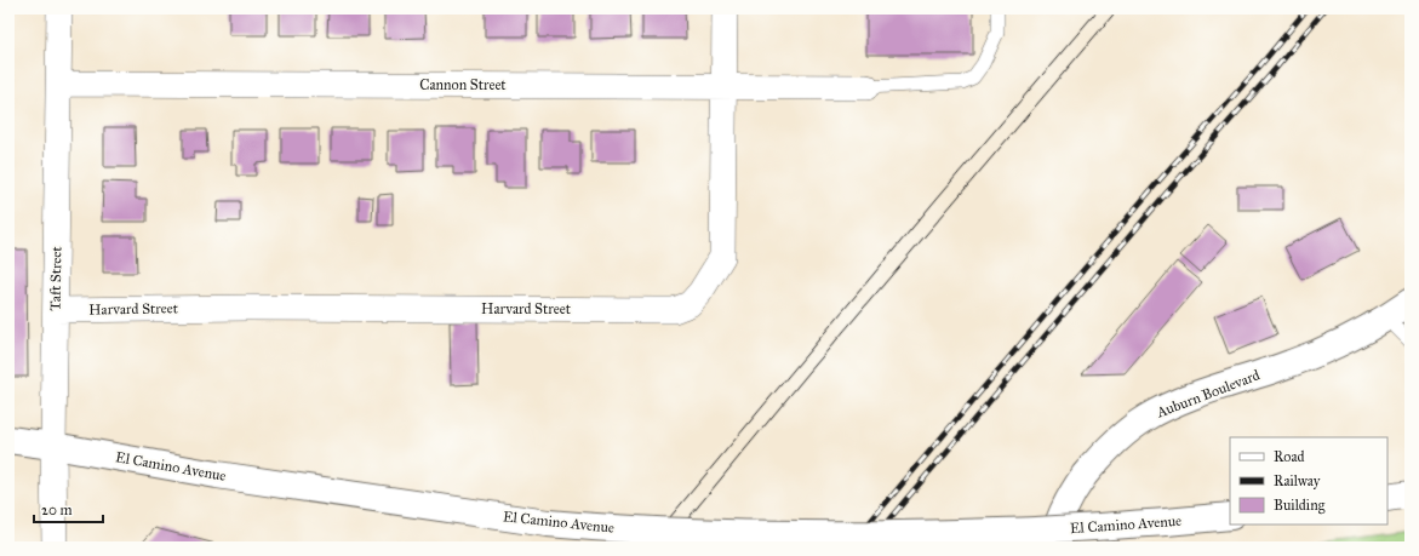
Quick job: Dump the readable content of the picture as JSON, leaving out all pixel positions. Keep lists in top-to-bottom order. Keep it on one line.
{"streets":{"main road":["Auburn Boulevard","El Camino Avenue"],"street":["Cannon Street","Taft Street","Harvard Street"]},"crossings":[["Cannon Street","Taft Street"],["Cannon Street","Harvard Street"],["Taft Street","Harvard Street"],["Taft Street","El Camino Avenue"]],"legend":["Road","Railway","Building"],"scale_bar":"20 m"}
